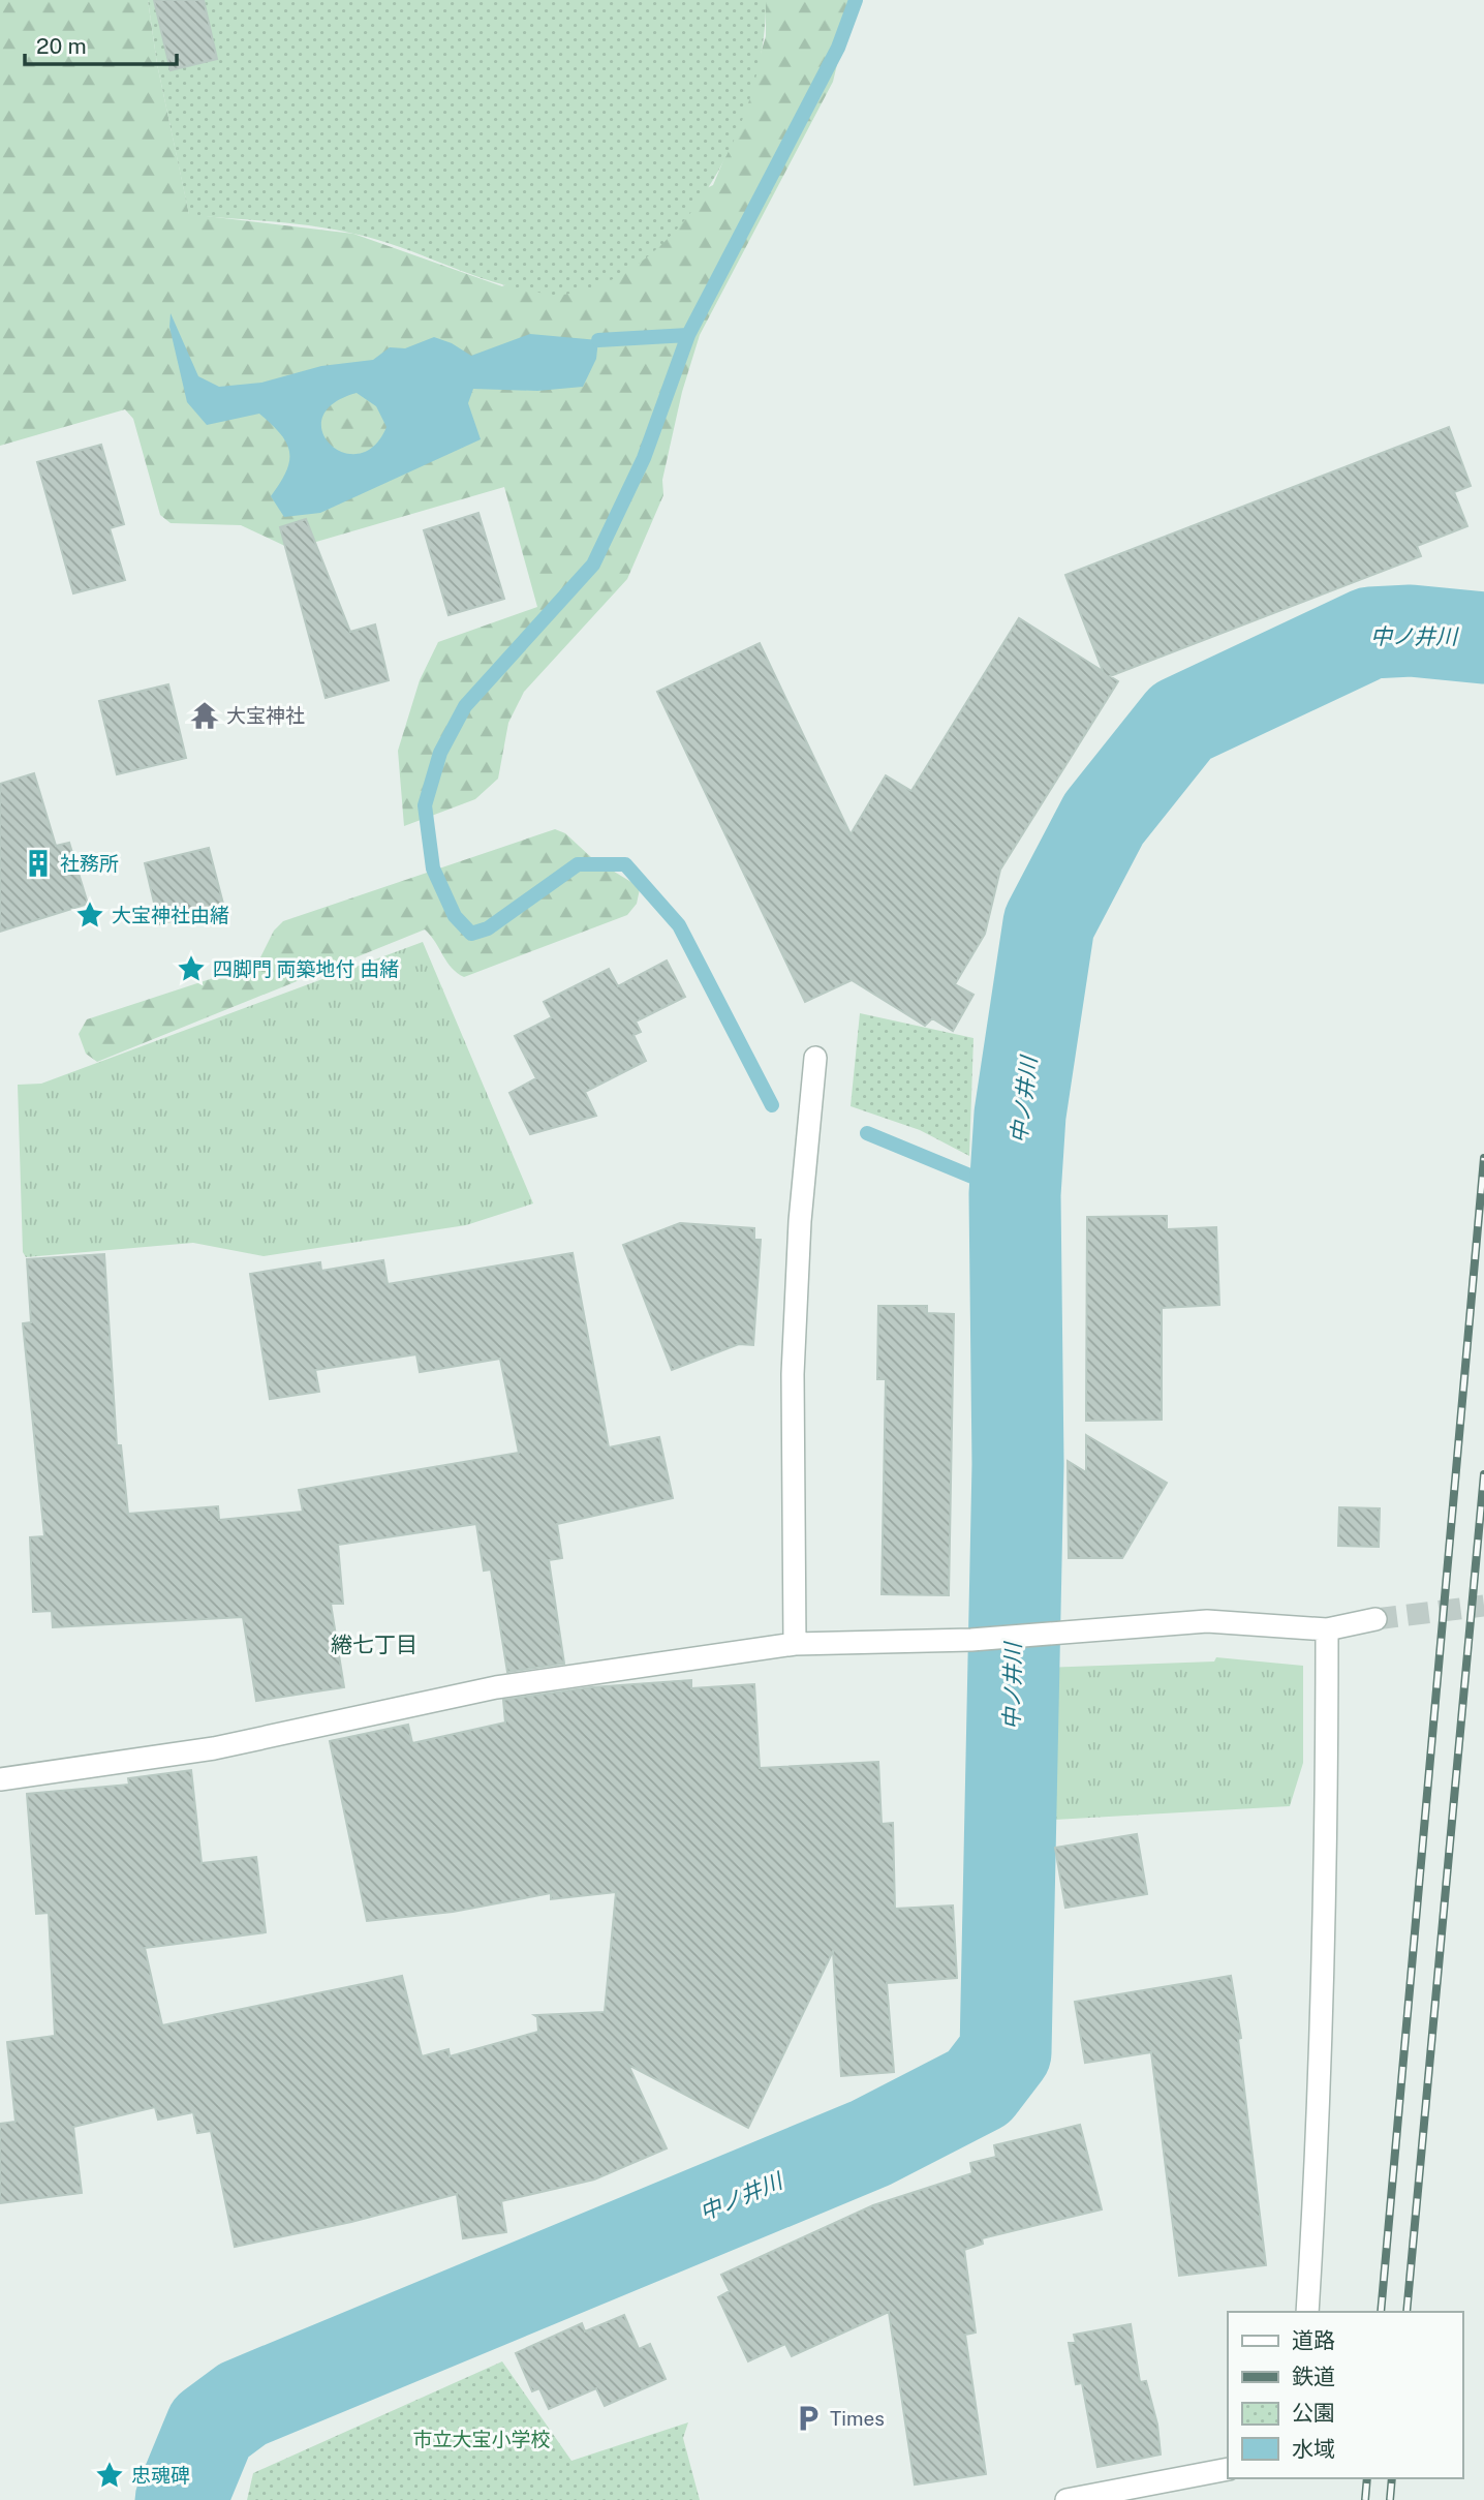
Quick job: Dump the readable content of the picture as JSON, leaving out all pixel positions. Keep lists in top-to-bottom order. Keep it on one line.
{"districts":["綣七丁目"],"water":["中ノ井川"],"parks":["市立大宝小学校"],"places":{"temple":["大宝神社"],"building":["社務所"],"place":["大宝神社由緒","四脚門 両築地付 由緒","忠魂碑"],"parking":["Times"]},"legend":["道路","鉄道","公園","水域"],"scale_bar":"20 m"}
